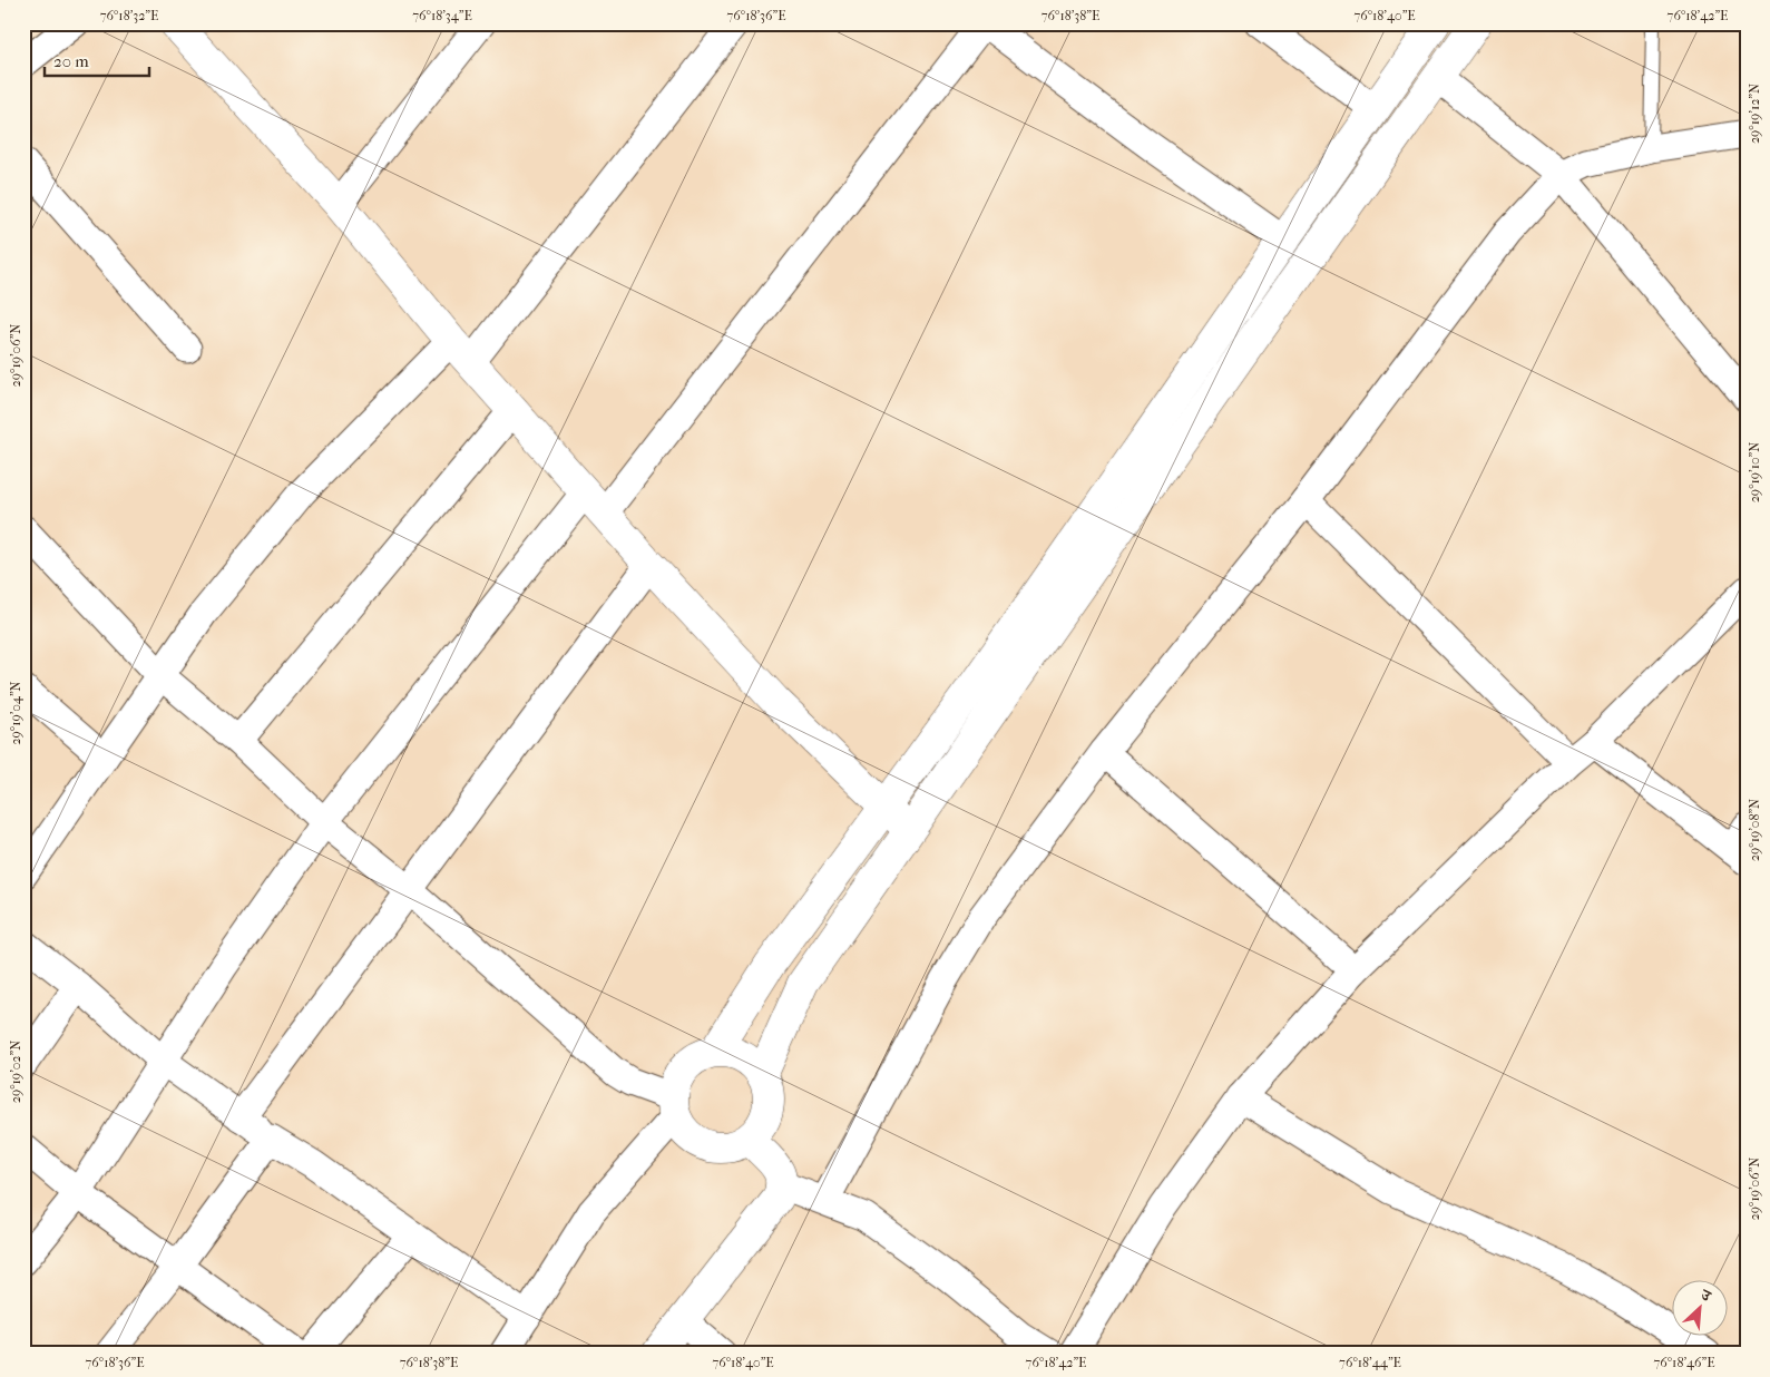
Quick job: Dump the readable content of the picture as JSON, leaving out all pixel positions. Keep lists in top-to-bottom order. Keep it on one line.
{"scale_bar":"20 m","north":"top right","coordinates":["76°18'32\"E","76°18'34\"E","76°18'36\"E","76°18'38\"E","76°18'40\"E","76°18'42\"E","29°19'12\"N","29°19'06\"N","29°19'10\"N","29°19'04\"N","29°19'08\"N","29°19'02\"N","76°18'44\"E","76°18'46\"E"]}
